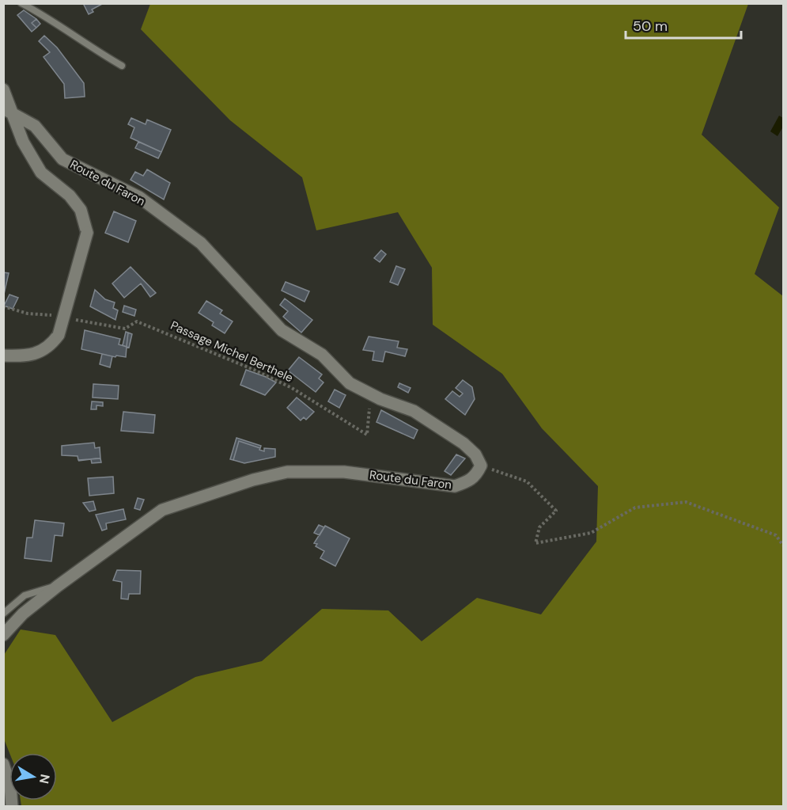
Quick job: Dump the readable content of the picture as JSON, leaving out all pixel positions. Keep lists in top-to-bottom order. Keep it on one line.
{"streets":{"street":["Route du Faron"],"path":["Passage Michel Berthele"]},"crossings":[["Route du Faron","Passage Michel Berthele"]],"scale_bar":"50 m","north":"right"}
